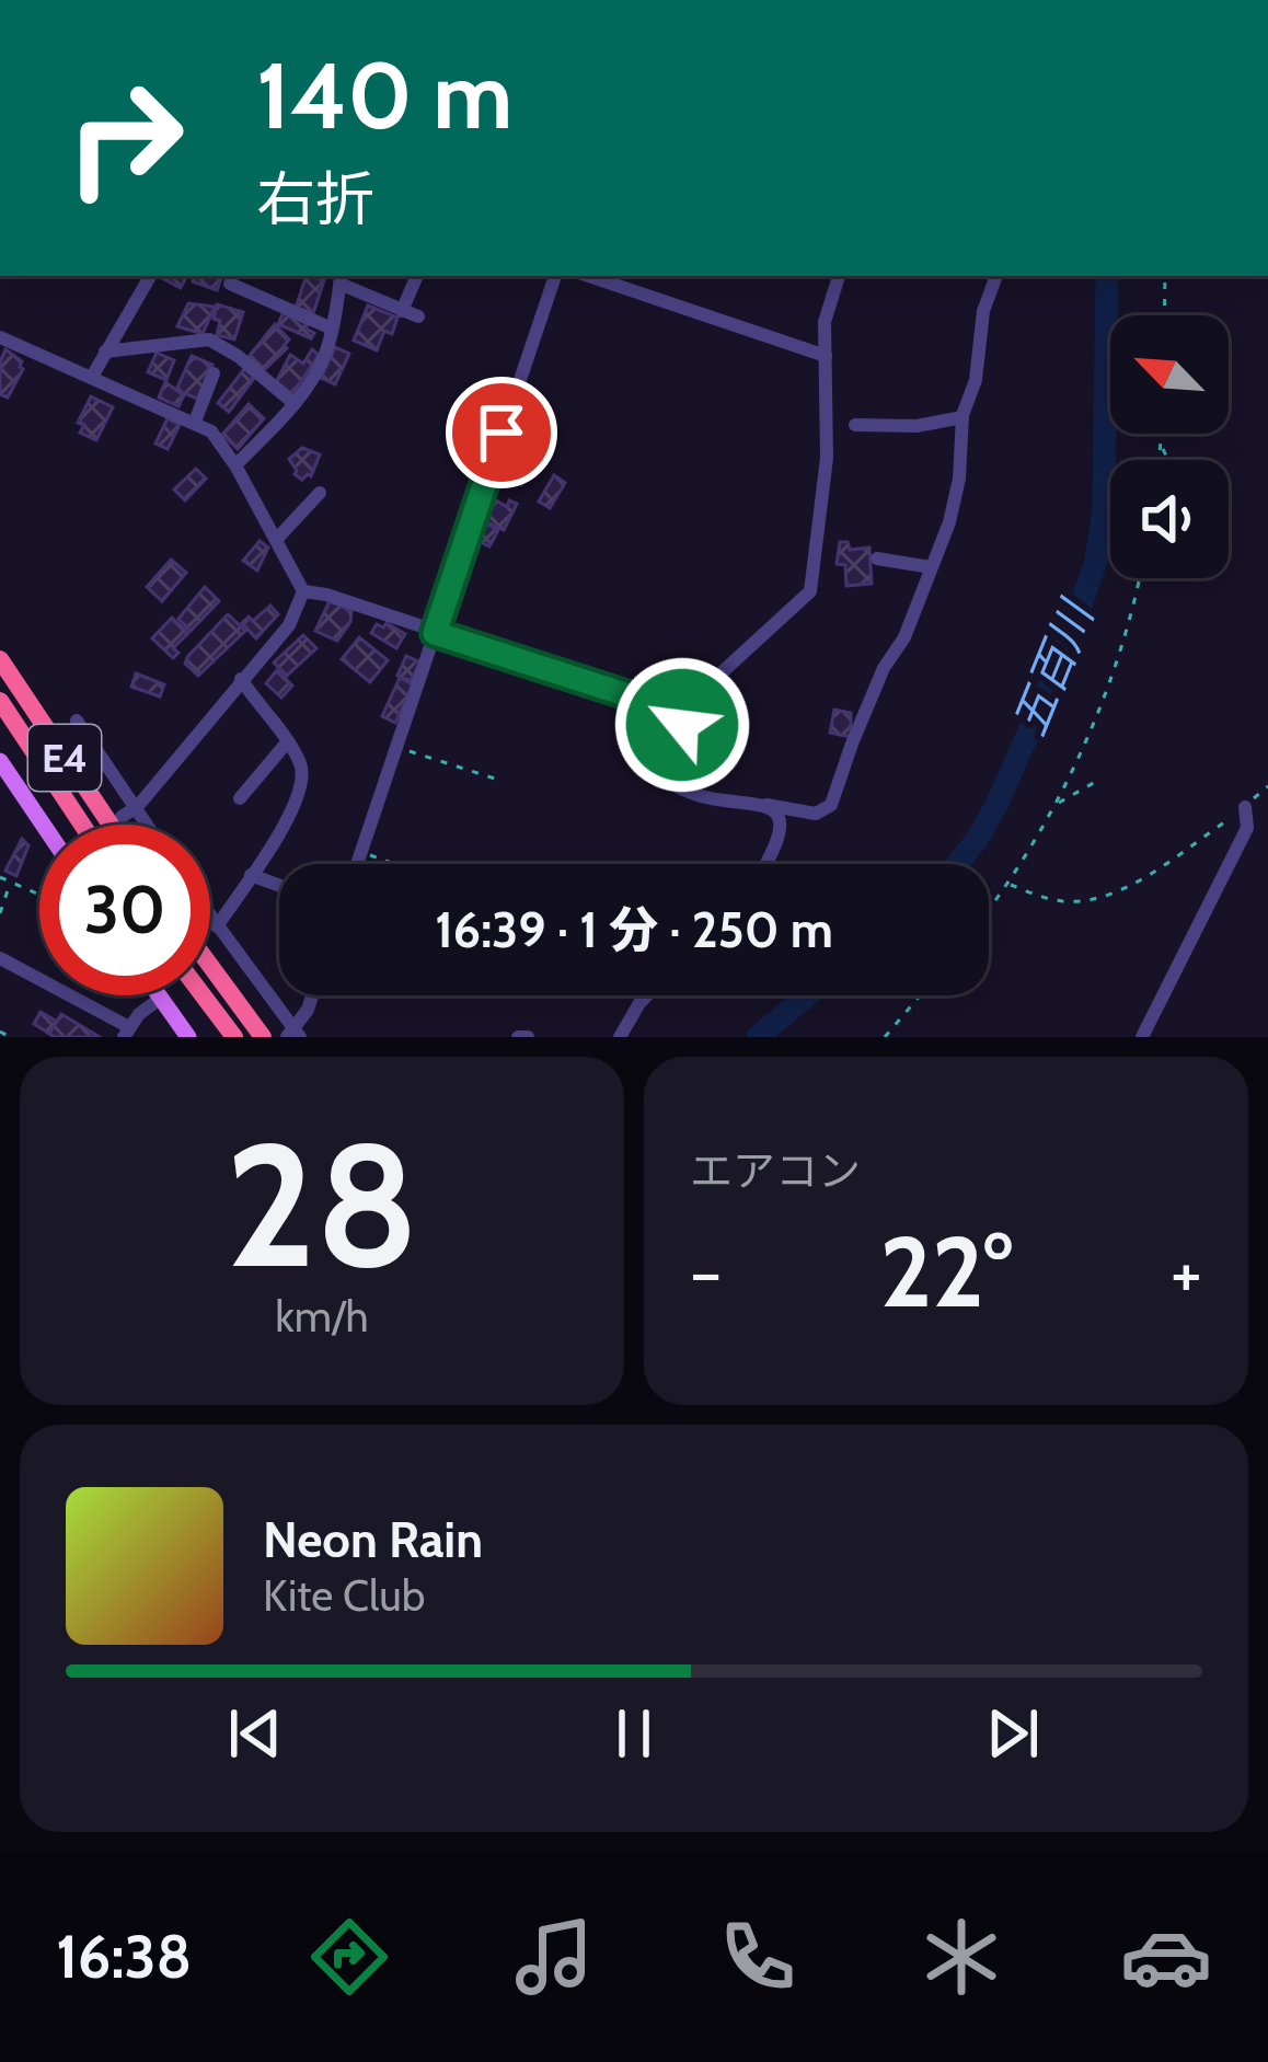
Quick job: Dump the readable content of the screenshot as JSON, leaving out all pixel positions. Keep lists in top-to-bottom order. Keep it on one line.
{"streets":{"highway":["E4"]},"water":["五百川"],"north":"top left","page":{"turn":["140 m","右折"],"limit":"30","trip":"16:39 · 1 分 · 250 m","tile":[["28","km/h"],"エアコン"],"heat":["−","22°","+"],"song":["Neon Rain","Kite Club"],"tabs":"16:38"}}
